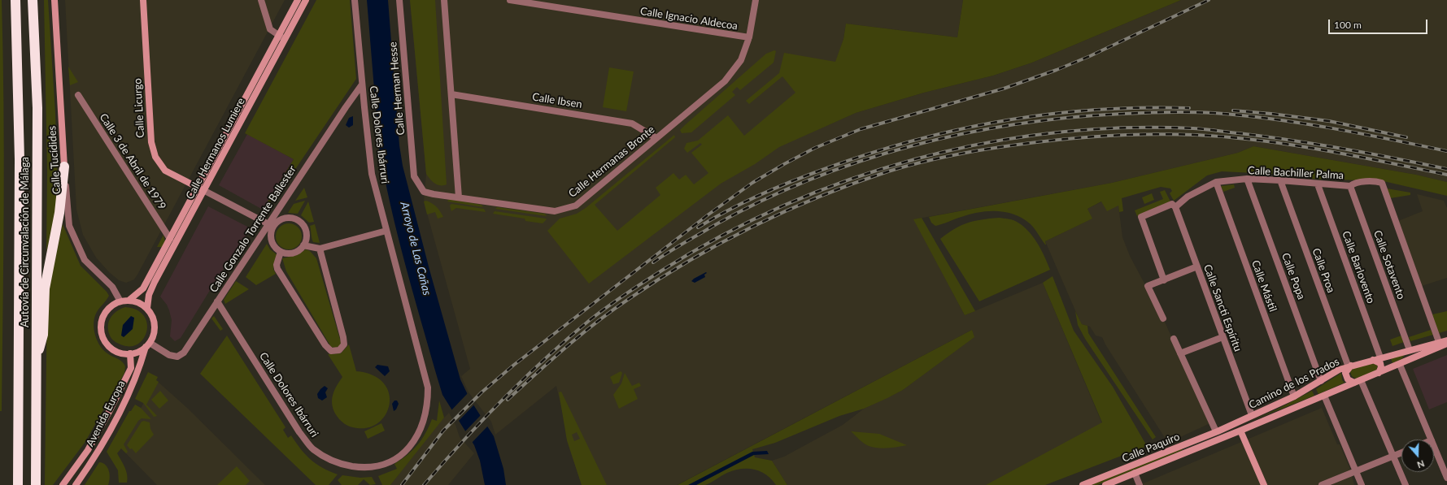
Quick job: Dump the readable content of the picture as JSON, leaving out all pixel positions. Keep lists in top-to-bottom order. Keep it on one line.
{"streets":{"highway":["Autovía de Circunvalación de Málaga"],"main road":["Calle Licurgo","Calle Hermanos Lumiere","Calle Tucídides","Camino de los Prados","Avenida Europa","Calle Paquiro"],"street":["Calle Ignacio Aldecoa","Calle Herman Hesse","Calle Ibsen","Calle Dolores Ibárruri","Calle 3 de Abril de 1979","Calle Hermanas Bronte","Calle Bachiller Palma","Calle Gonzalo Torrente Ballester","Calle Sotavento","Calle Barlovento","Calle Proa","Calle Popa","Calle Mástil","Calle Sancti Espíritu"]},"crossings":[["Calle Ignacio Aldecoa","Calle Hermanas Bronte"],["Calle Herman Hesse","Calle Hermanas Bronte"],["Calle Ibsen","Calle Hermanas Bronte"],["Calle Licurgo","Calle Hermanos Lumiere"],["Calle Dolores Ibárruri","Calle Gonzalo Torrente Ballester"],["Calle Hermanos Lumiere","Calle Tucídides"],["Calle Hermanos Lumiere","Calle 3 de Abril de 1979"],["Calle Hermanos Lumiere","Calle Gonzalo Torrente Ballester"],["Calle Hermanos Lumiere","Avenida Europa"],["Calle Tucídides","Calle Gonzalo Torrente Ballester"],["Calle Tucídides","Avenida Europa"],["Calle Bachiller Palma","Calle Sotavento"],["Calle Bachiller Palma","Calle Barlovento"],["Calle Bachiller Palma","Calle Proa"],["Calle Bachiller Palma","Calle Popa"],["Calle Bachiller Palma","Calle Mástil"],["Calle Bachiller Palma","Calle Sancti Espíritu"],["Calle Bachiller Palma","Camino de los Prados"],["Calle Gonzalo Torrente Ballester","Avenida Europa"],["Calle Sotavento","Camino de los Prados"],["Calle Barlovento","Camino de los Prados"],["Calle Proa","Camino de los Prados"],["Calle Popa","Camino de los Prados"],["Calle Mástil","Camino de los Prados"],["Calle Sancti Espíritu","Camino de los Prados"],["Camino de los Prados","Calle Paquiro"]],"water":["Arroyo de Las Cañas"],"scale_bar":"100 m","north":"bottom"}
